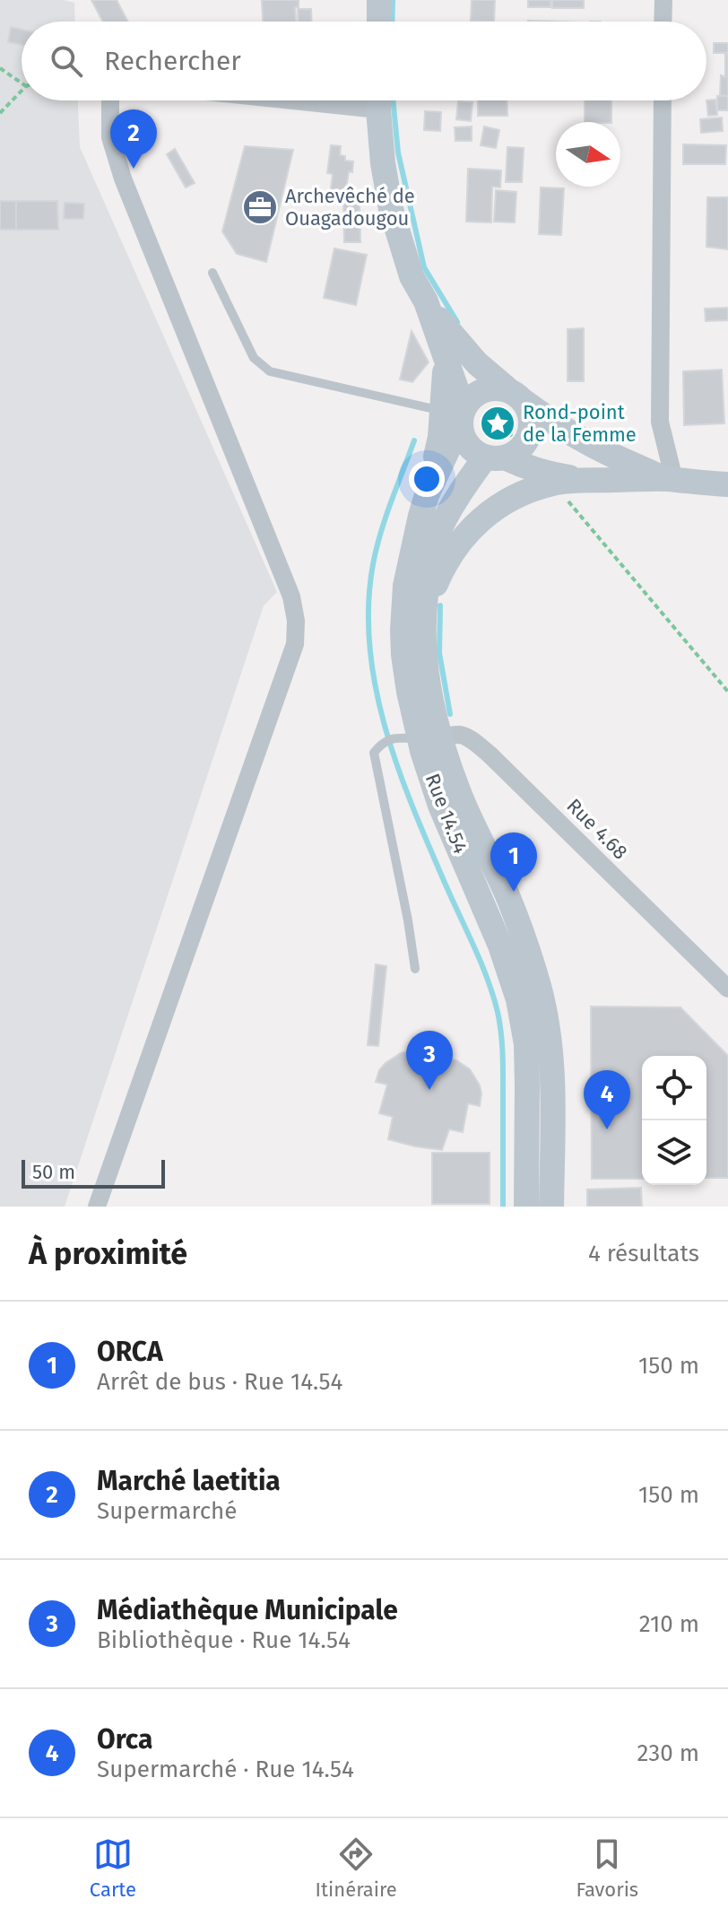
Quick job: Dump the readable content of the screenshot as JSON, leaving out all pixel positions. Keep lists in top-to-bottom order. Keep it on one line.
{"streets":{"main road":["Rue 14.54"],"street":["Rue 4.68"]},"crossings":[["Rue 14.54","Rue 4.68"]],"places":{"office":["Archevêché de Ouagadougou"],"place":["Rond-point de la Femme"]},"scale_bar":"50 m","north":"right","page":{"search":"Rechercher","pins":["2","1","3","4"],"scale":"50 m","heading":["À proximité","4 résultats"],"list":[{"mark":"1","name":"ORCA","note":"Arrêt de bus · Rue 14.54","value":"150 m"},{"mark":"2","name":"Marché laetitia","note":"Supermarché","value":"150 m"},{"mark":"3","name":"Médiathèque Municipale","note":"Bibliothèque · Rue 14.54","value":"210 m"},{"mark":"4","name":"Orca","note":"Supermarché · Rue 14.54","value":"230 m"}],"nav":["Carte","Itinéraire","Favoris"]}}
